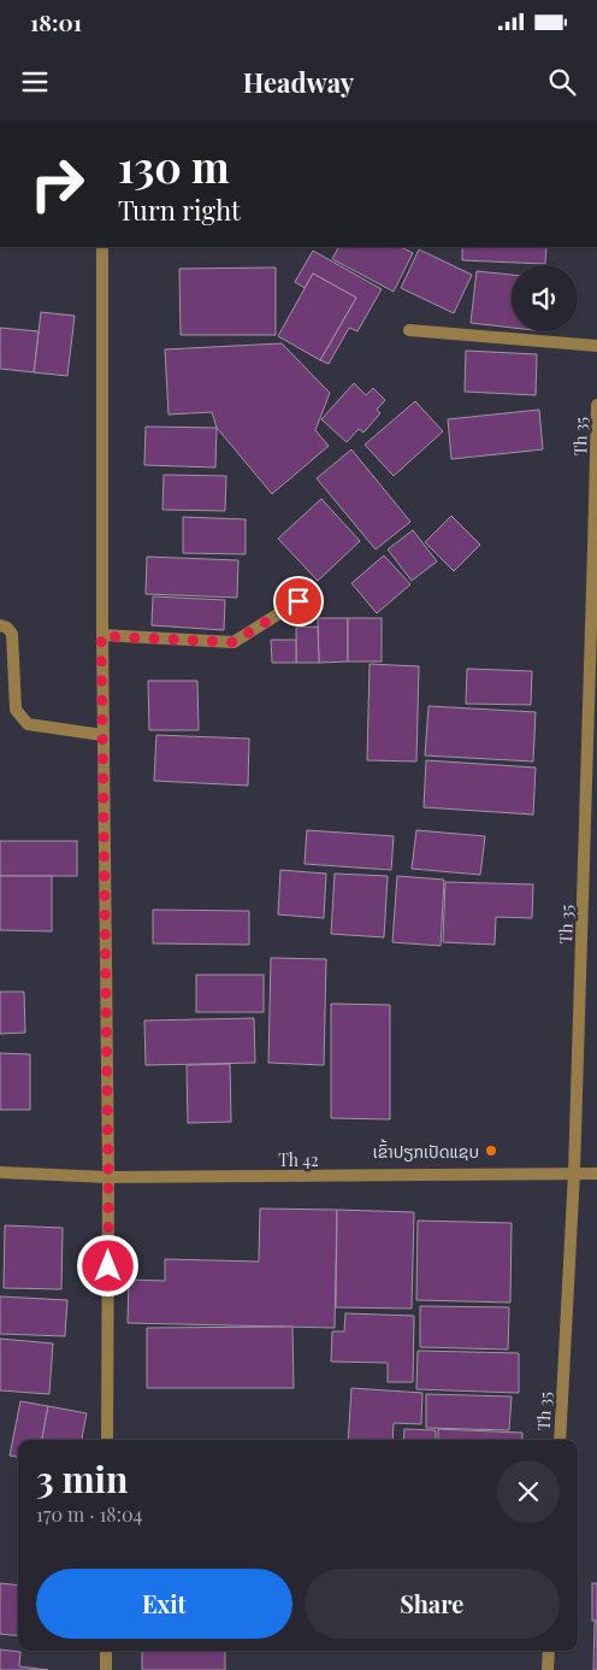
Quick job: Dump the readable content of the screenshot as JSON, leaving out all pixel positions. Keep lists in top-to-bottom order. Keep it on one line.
{"streets":{"street":["Th 35","Th 42"]},"crossings":[["Th 35","Th 42"]],"places":["ເຂົ້າປຽກເປັດແຊບ"],"page":{"status":"18:01","header":"Headway","turn":["130 m","Turn right"],"heading":["3 min","170 m · 18:04"],"buttons":["Exit","Share"]}}
